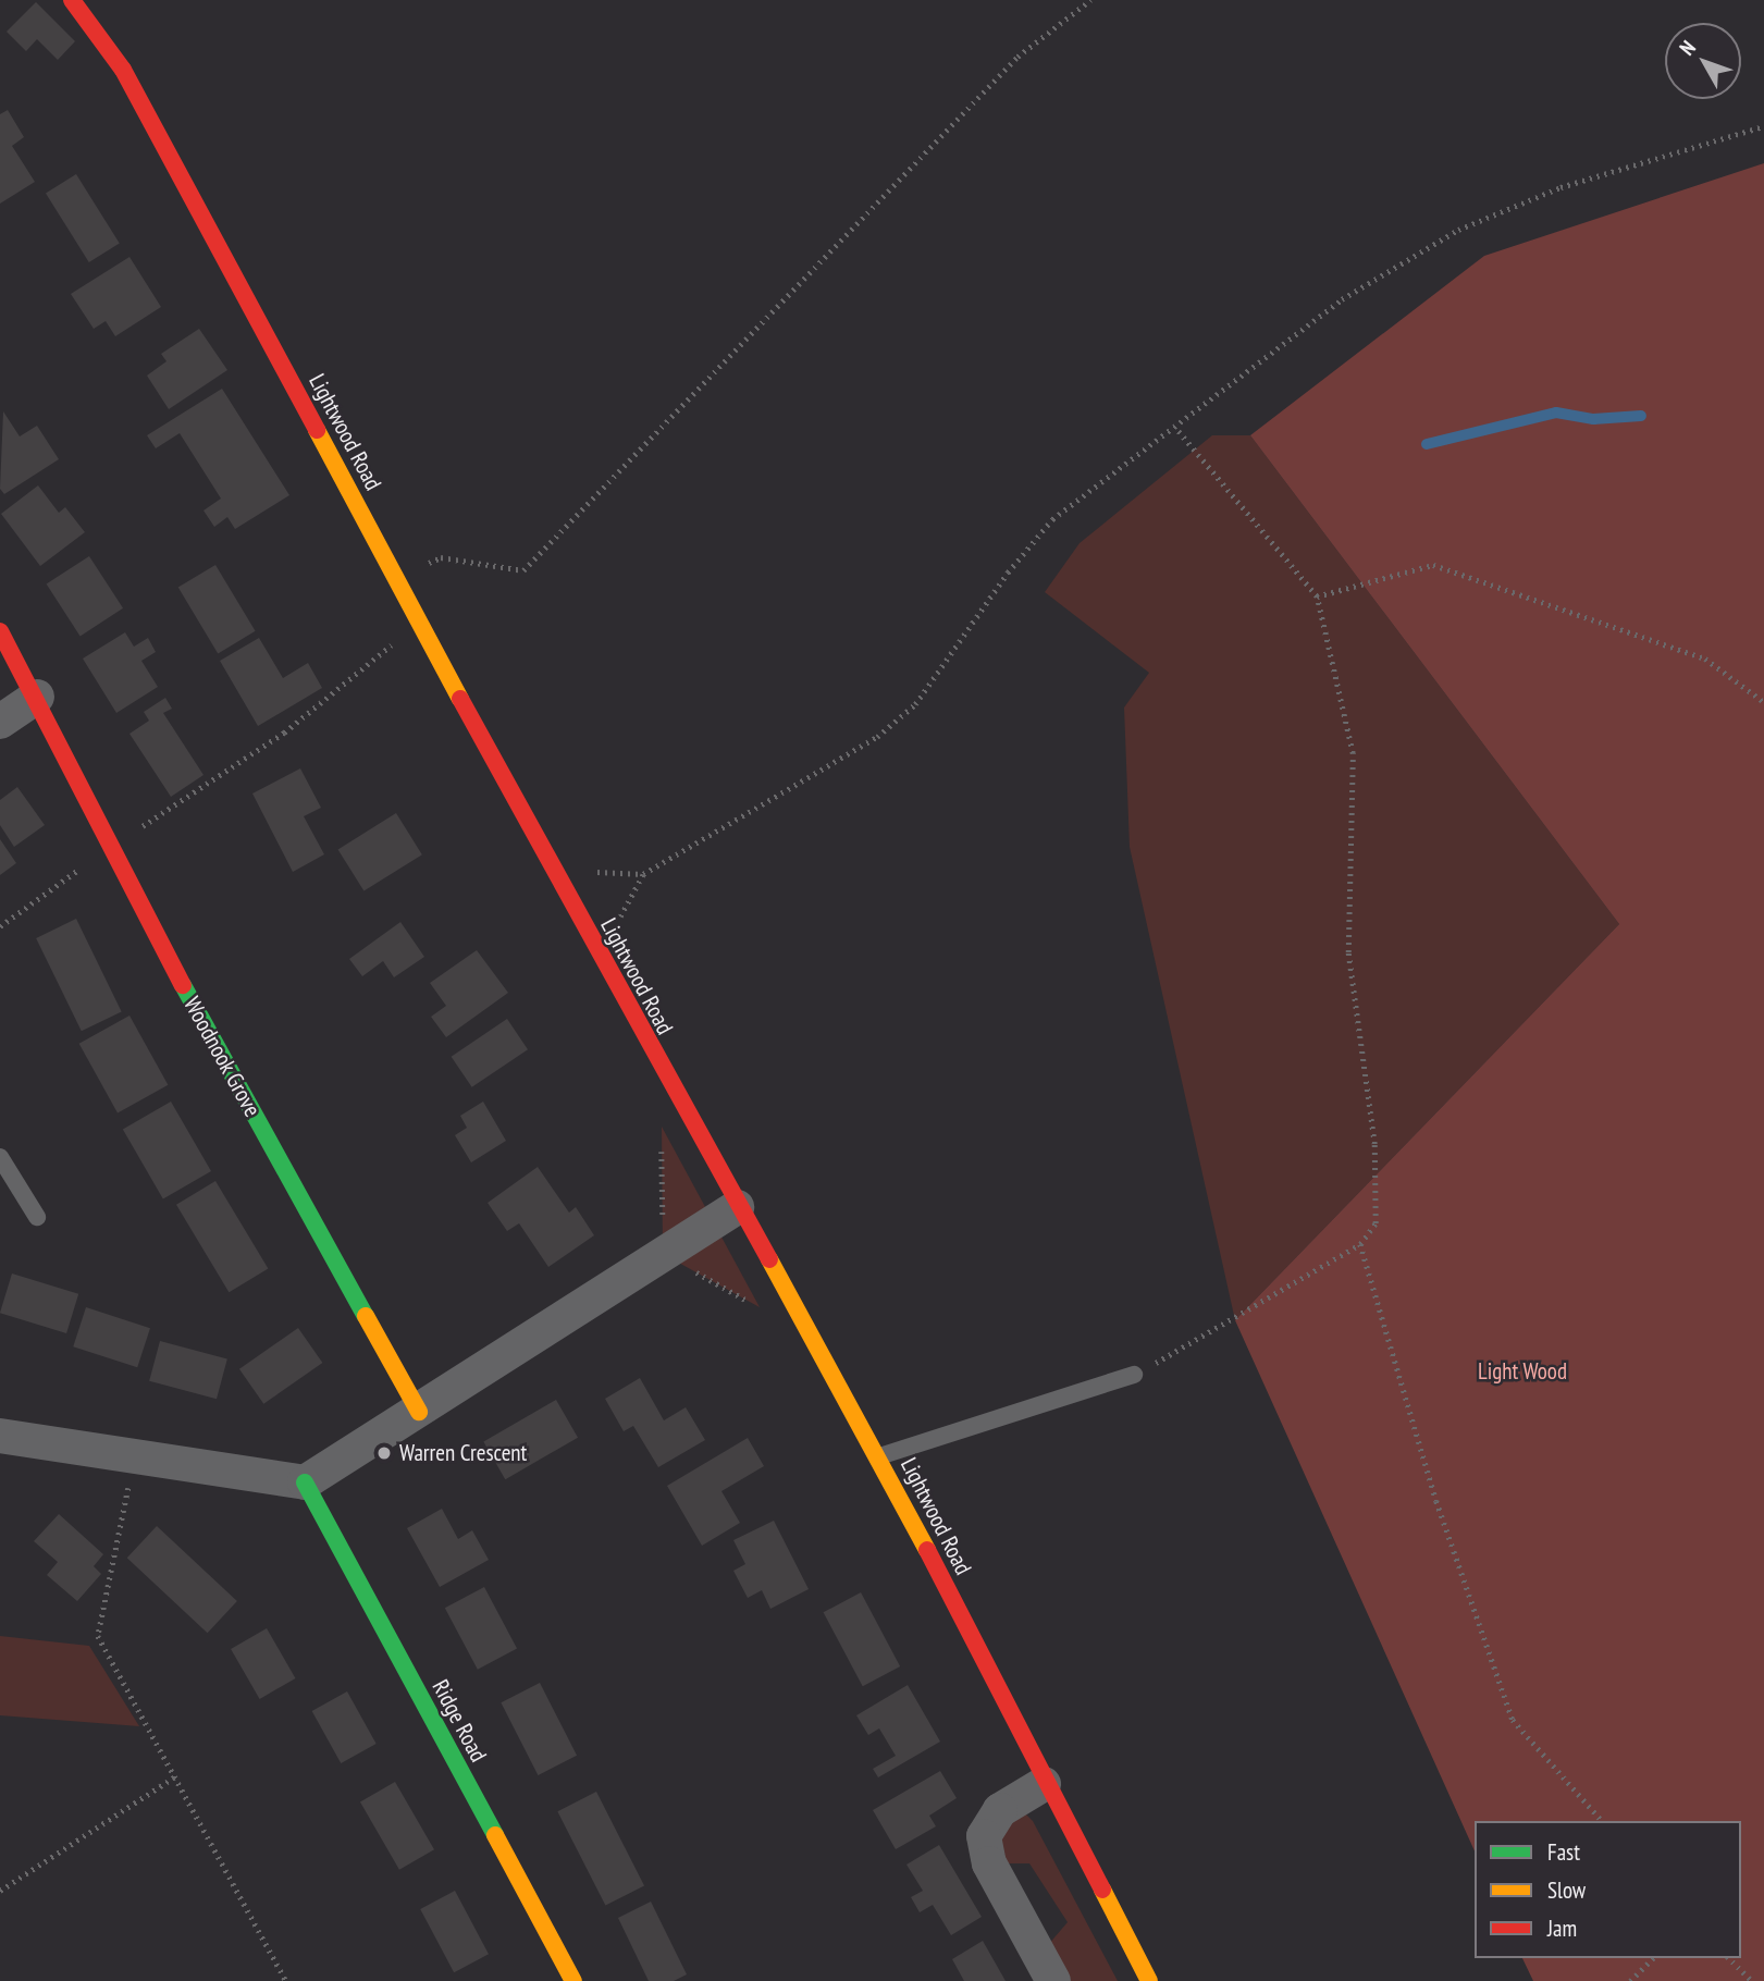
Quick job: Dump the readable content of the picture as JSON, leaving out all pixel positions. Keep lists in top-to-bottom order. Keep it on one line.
{"streets":{"street":["Lightwood Road","Woodnook Grove","Ridge Road"]},"parks":["Light Wood"],"places":["Warren Crescent"],"legend":["Fast","Slow","Jam"],"north":"top left"}
